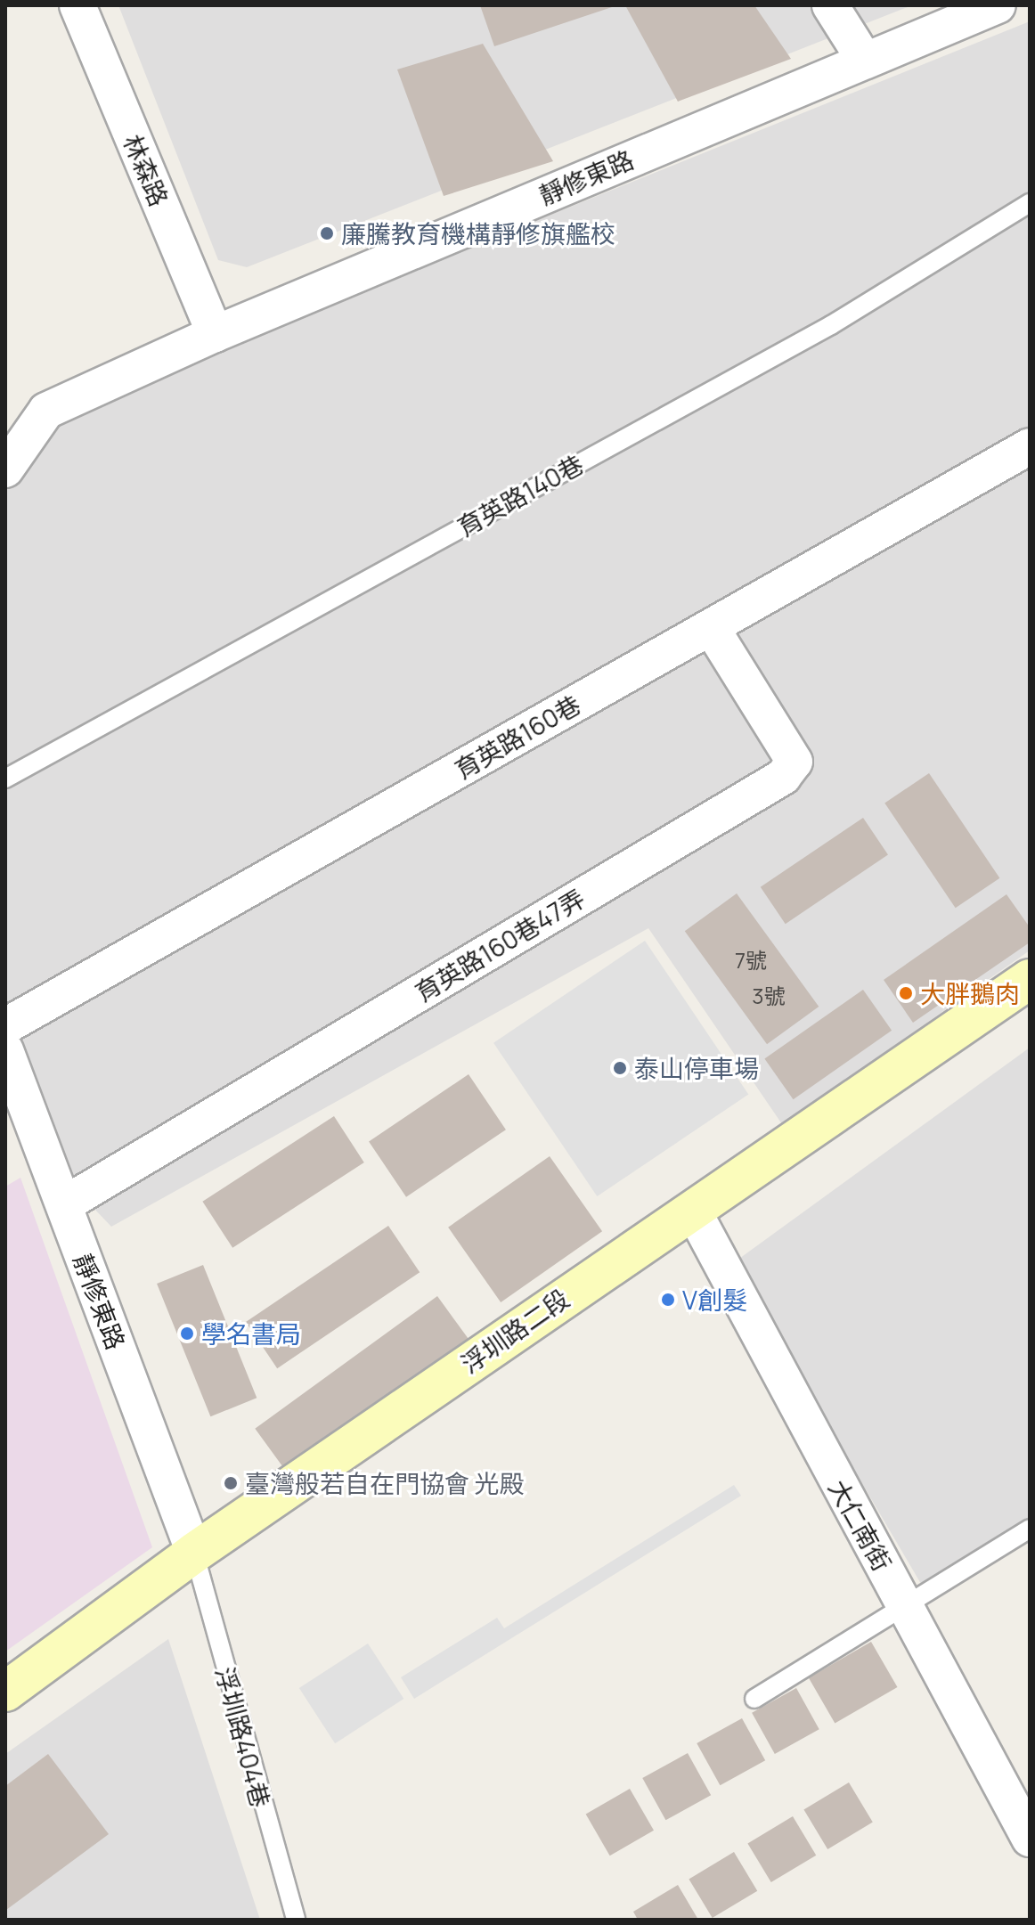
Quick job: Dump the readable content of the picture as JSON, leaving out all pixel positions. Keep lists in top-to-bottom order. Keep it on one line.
{"streets":{"street":["林森路","靜修東路","育英路160巷","育英路160巷47弄","浮圳路二段","大仁南街"],"lane":["育英路140巷","浮圳路404巷"]},"crossings":[["林森路","靜修東路"],["靜修東路","育英路160巷47弄"],["靜修東路","浮圳路二段"],["靜修東路","浮圳路404巷"],["育英路160巷","育英路160巷47弄"],["浮圳路二段","大仁南街"],["浮圳路二段","浮圳路404巷"]],"places":["廉騰教育機構靜修旗艦校","大胖鵝肉","泰山停車場","V創髮","學名書局","臺灣般若自在門協會 光殿"],"house_numbers":["7號","3號"]}
